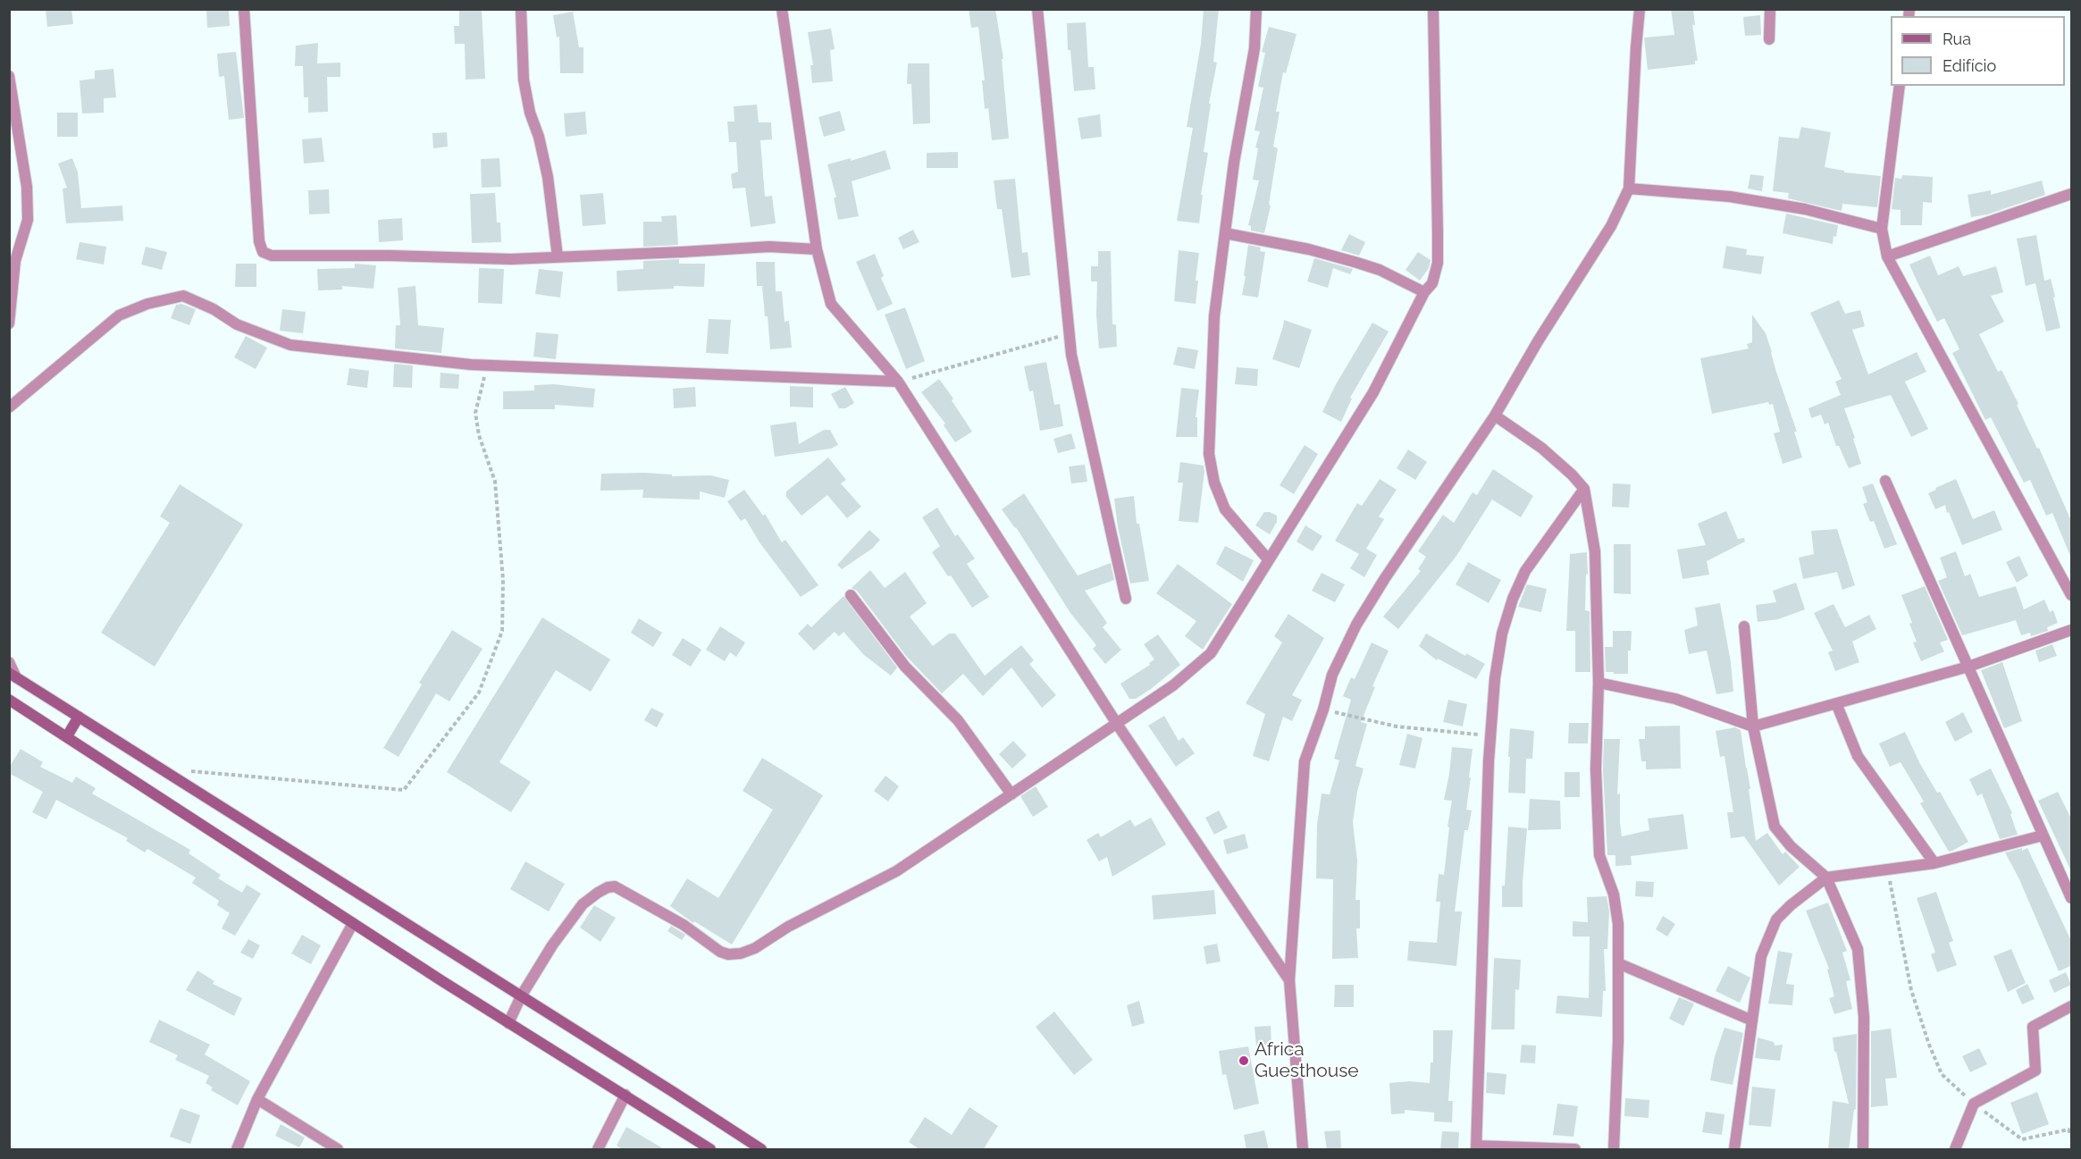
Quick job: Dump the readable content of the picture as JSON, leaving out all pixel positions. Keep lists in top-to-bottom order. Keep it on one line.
{"places":["Africa Guesthouse"],"legend":["Rua","Edifício"]}
